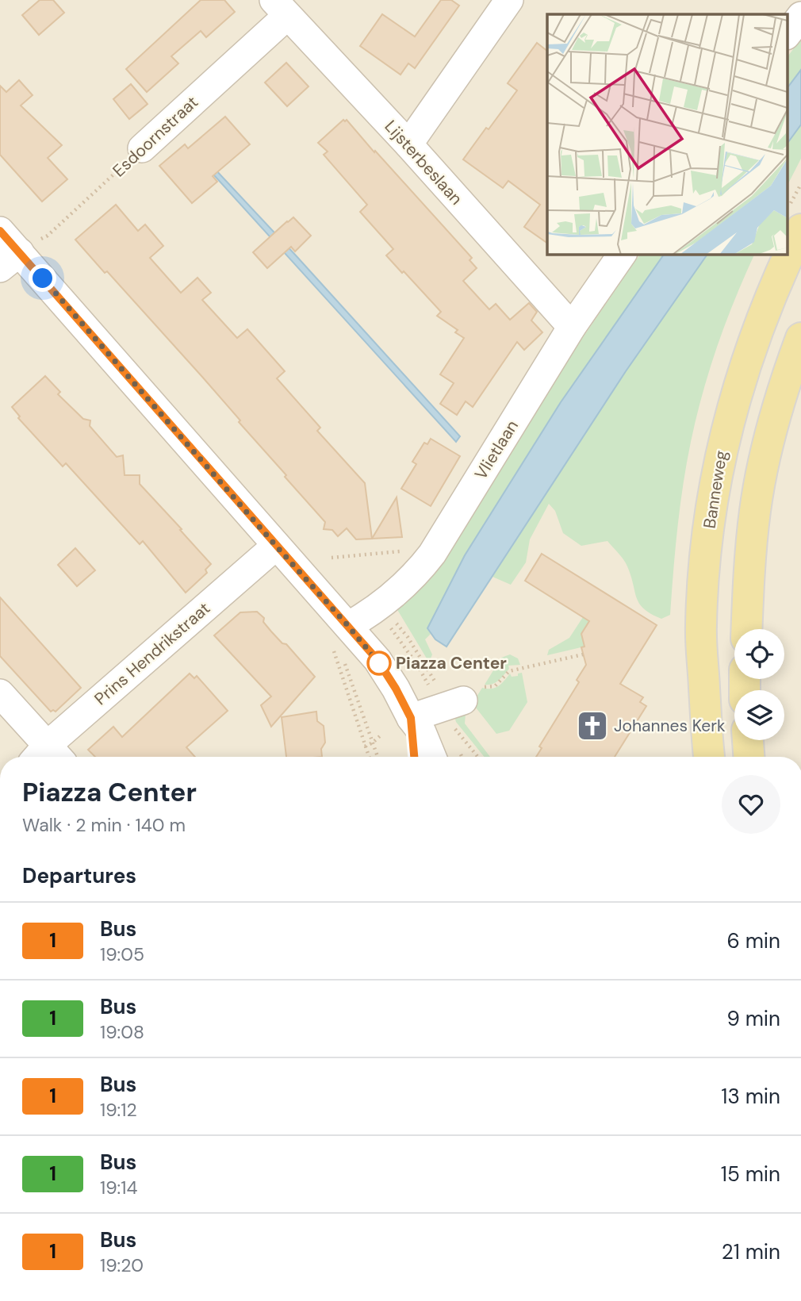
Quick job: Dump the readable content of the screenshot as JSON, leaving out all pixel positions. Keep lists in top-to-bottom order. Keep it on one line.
{"streets":{"main road":["Banneweg"],"street":["Esdoornstraat","Lijsterbeslaan","Vlietlaan","Prins Hendrikstraat"]},"crossings":[["Esdoornstraat","Lijsterbeslaan"],["Lijsterbeslaan","Vlietlaan"]],"places":{"other":["Piazza Center"],"church":["Johannes Kerk"]},"lines":["bus line 1"],"page":{"heading":[["Piazza Center","Walk · 2 min · 140 m"],"Departures"],"list":[{"mark":"1","name":"Bus","note":"19:05","value":"6 min"},{"mark":"1","name":"Bus","note":"19:08","value":"9 min"},{"mark":"1","name":"Bus","note":"19:12","value":"13 min"},{"mark":"1","name":"Bus","note":"19:14","value":"15 min"},{"mark":"1","name":"Bus","note":"19:20","value":"21 min"}]}}
